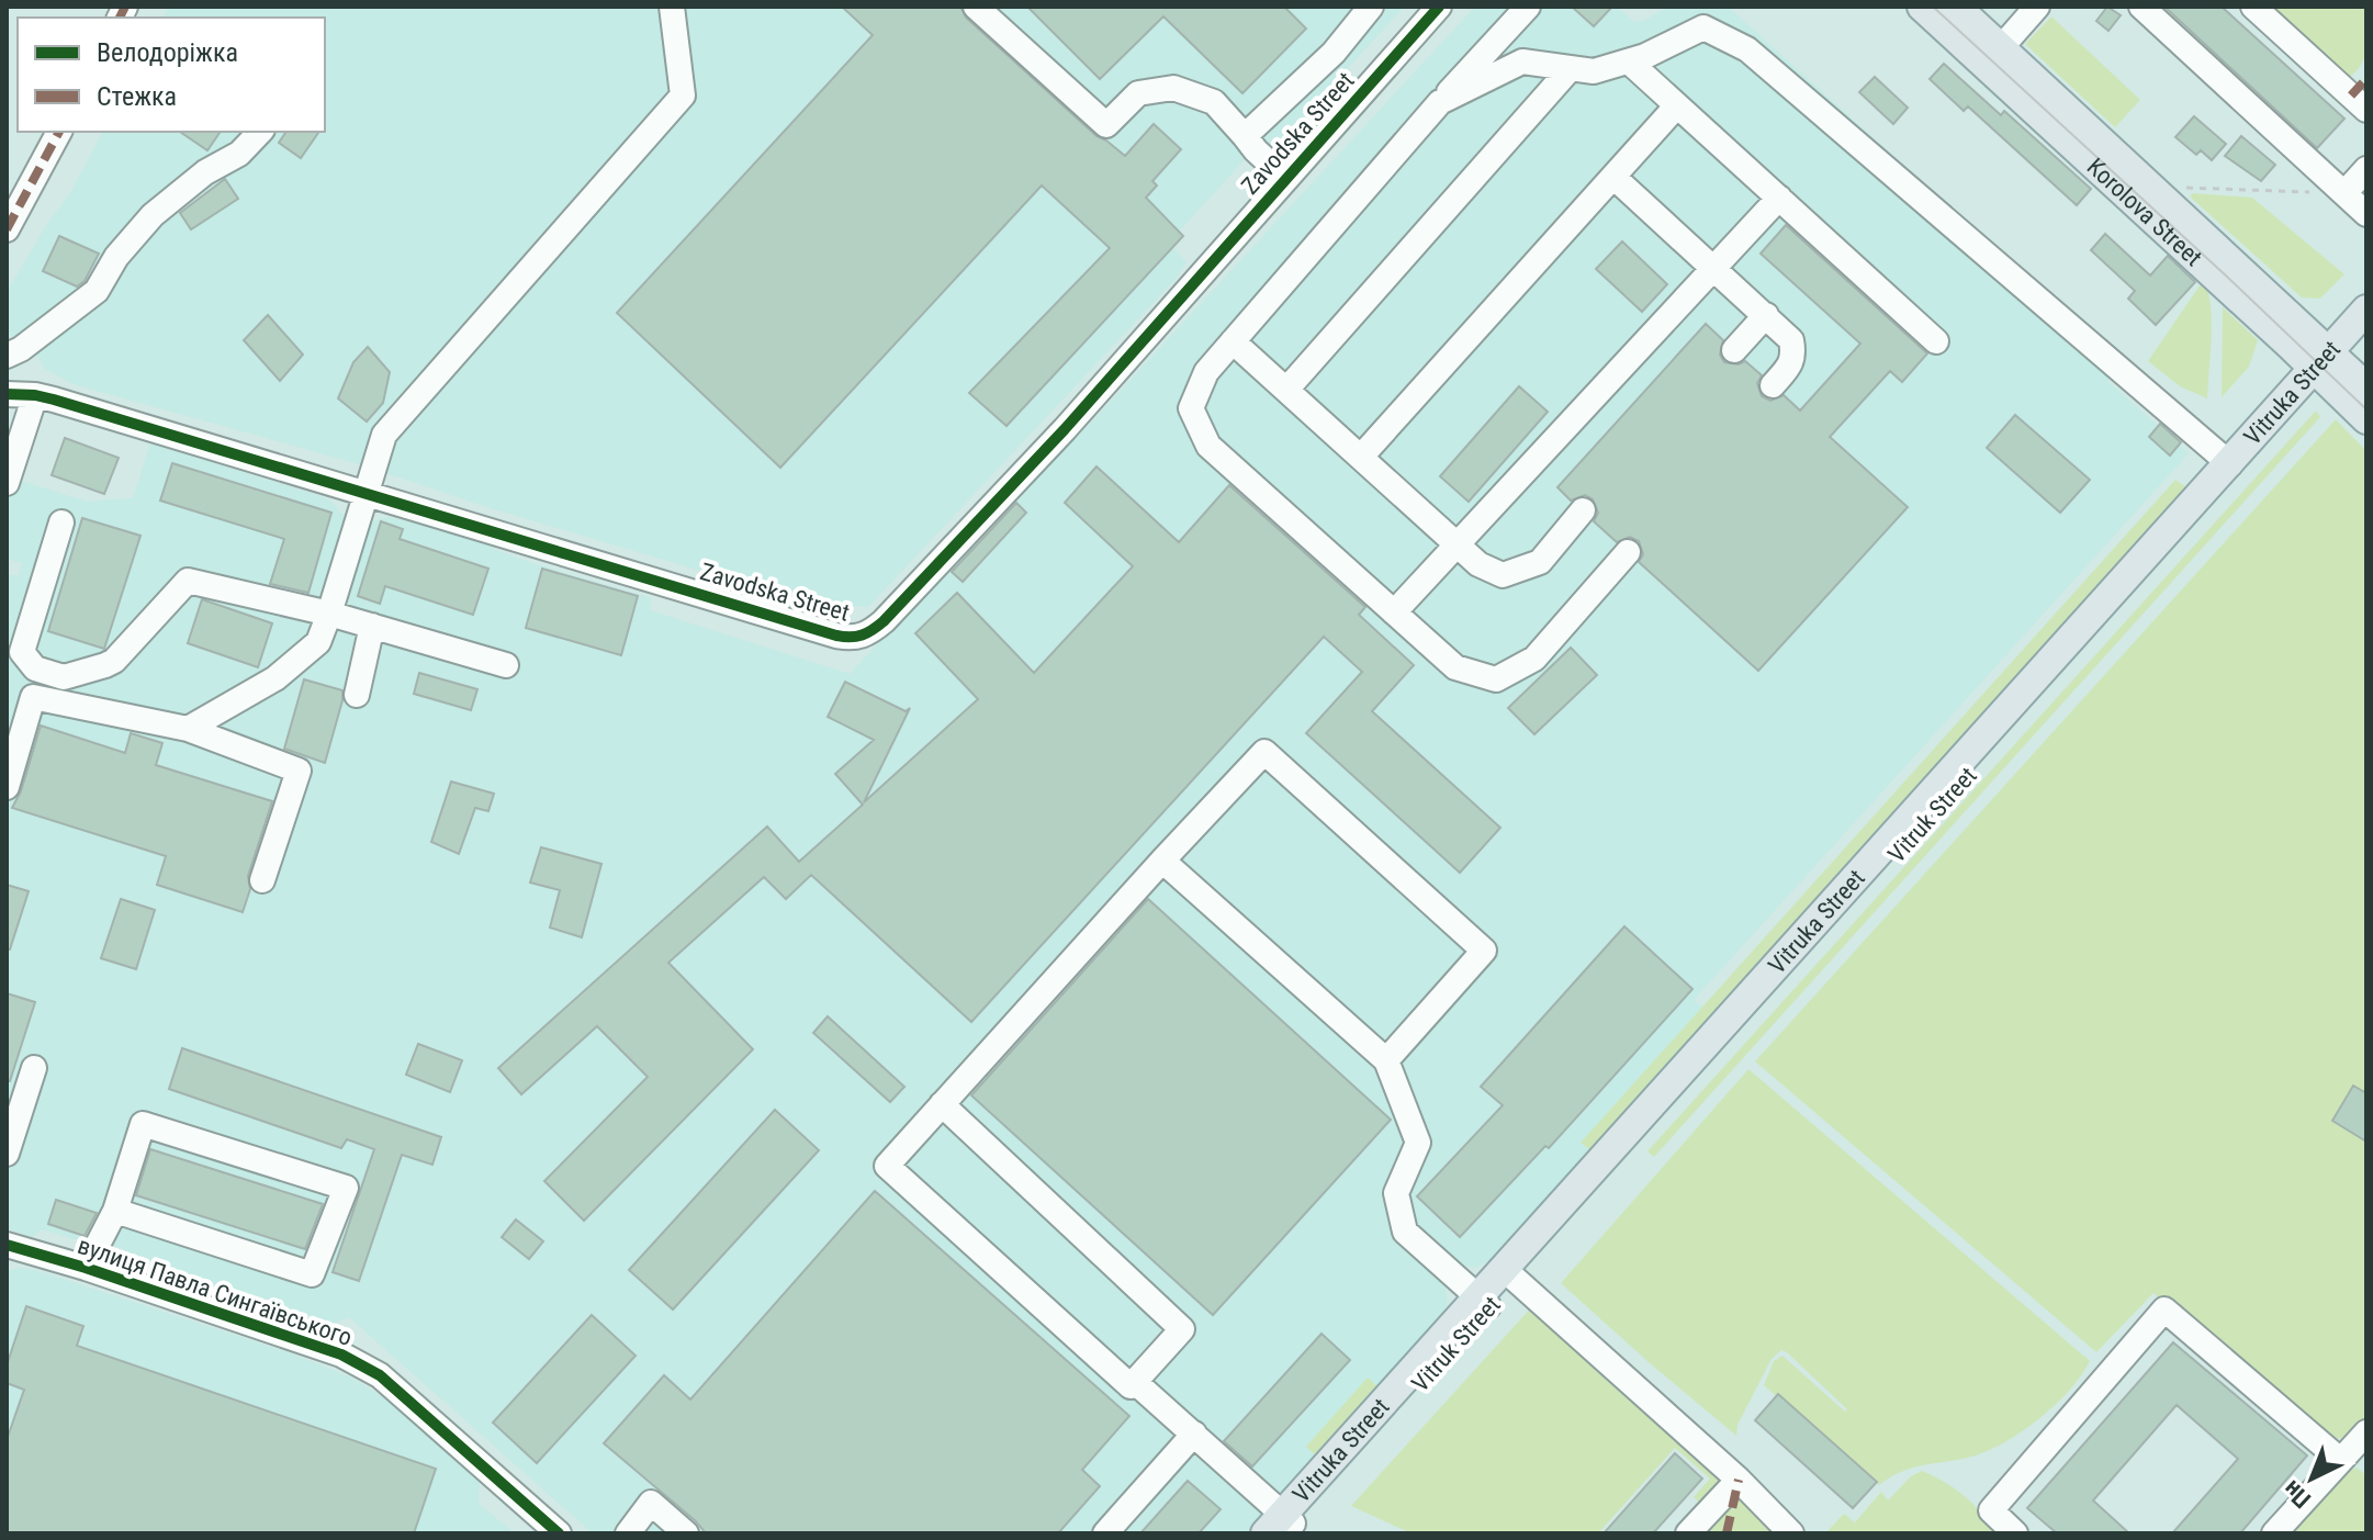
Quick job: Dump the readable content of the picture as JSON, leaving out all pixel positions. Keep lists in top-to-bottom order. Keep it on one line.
{"streets":{"main road":["Vitruka Street","Vitruk Street"],"street":["Zavodska Street","вулиця Павла Сингаївського"]},"crossings":[["Vitruka Street","Vitruk Street"]],"legend":["Велодоріжка","Стежка"],"north":"bottom left"}
